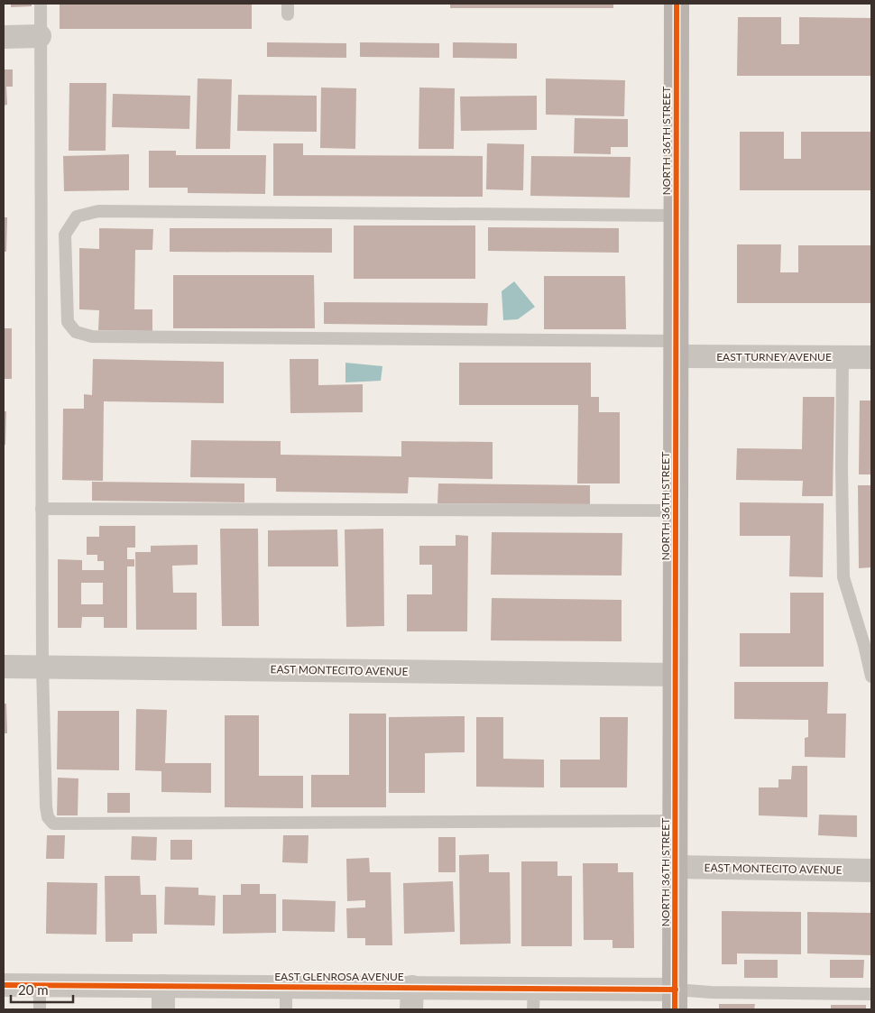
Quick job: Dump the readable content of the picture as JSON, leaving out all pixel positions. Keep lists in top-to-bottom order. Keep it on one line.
{"streets":{"main road":["NORTH 36TH STREET"],"street":["EAST TURNEY AVENUE","EAST MONTECITO AVENUE","EAST GLENROSA AVENUE"]},"crossings":[["NORTH 36TH STREET","EAST TURNEY AVENUE"],["NORTH 36TH STREET","EAST MONTECITO AVENUE"],["NORTH 36TH STREET","EAST GLENROSA AVENUE"]],"scale_bar":"20 m"}
